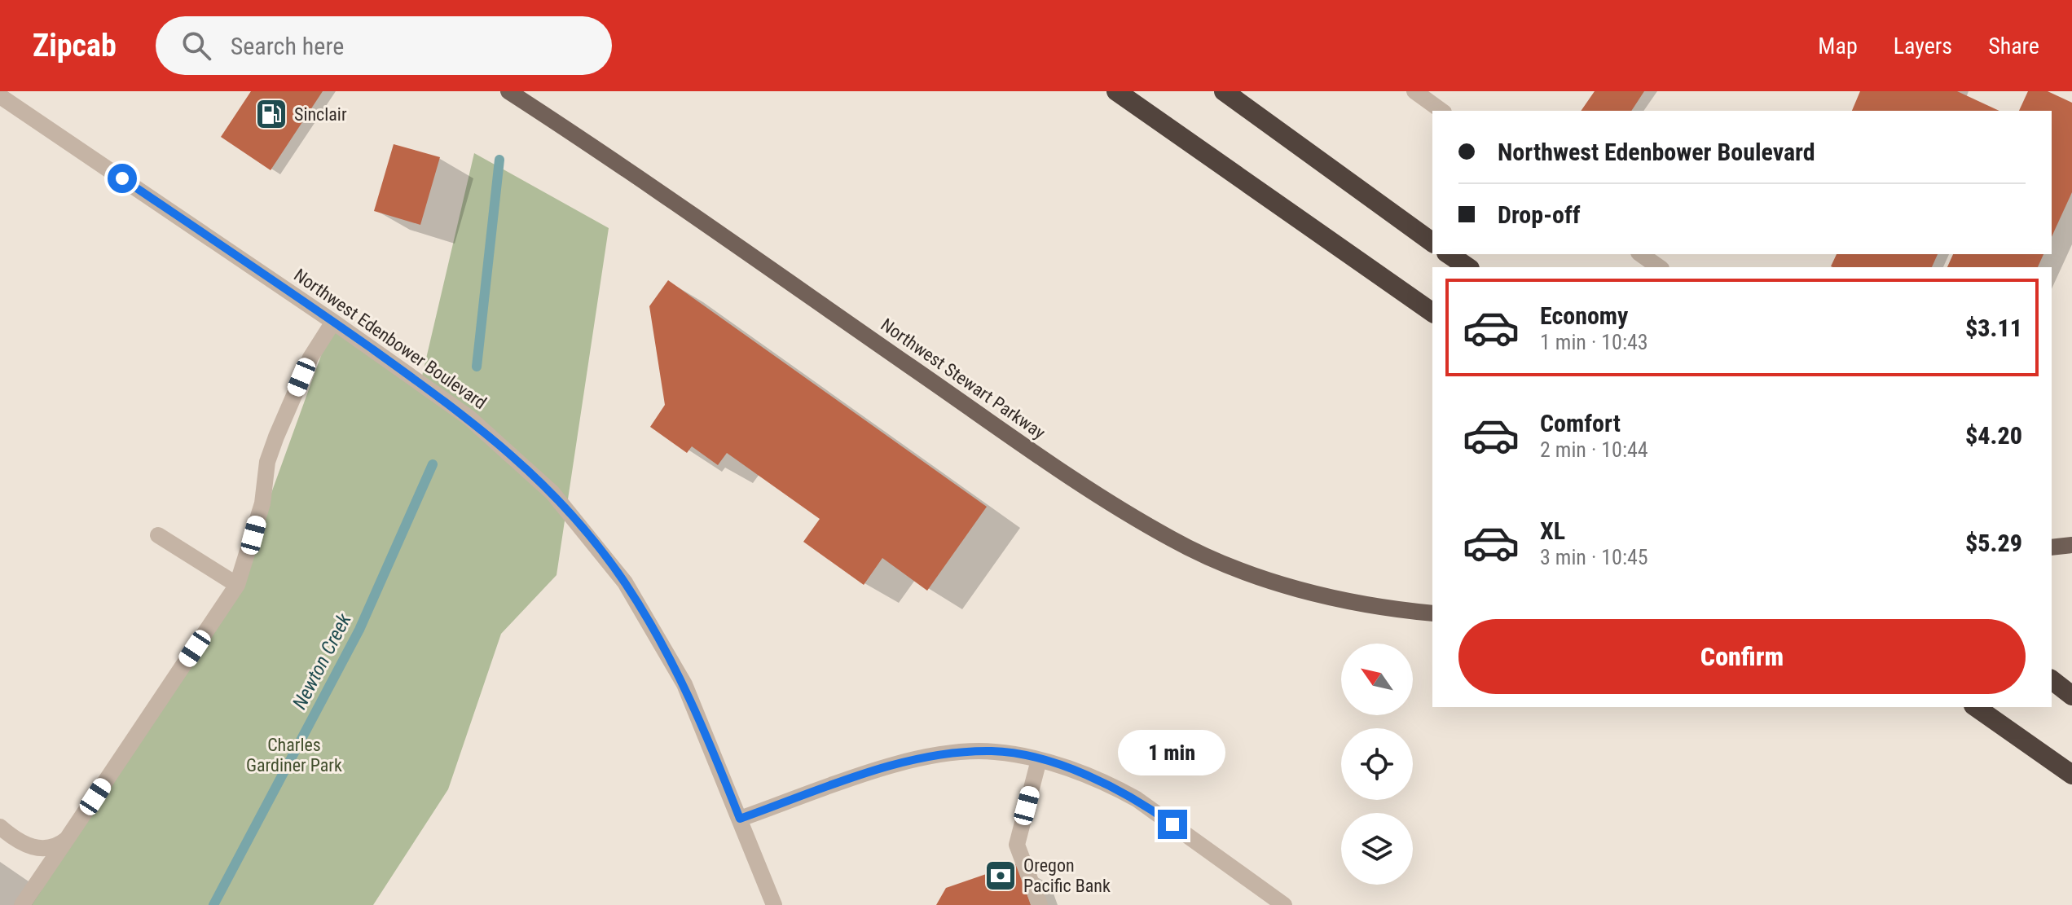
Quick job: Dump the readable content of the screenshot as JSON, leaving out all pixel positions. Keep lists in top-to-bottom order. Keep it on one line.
{"streets":{"main road":["Northwest Stewart Parkway"],"street":["Northwest Edenbower Boulevard"]},"water":["Newton Creek"],"parks":["Charles Gardiner Park"],"places":{"fuel station":["Sinclair"],"bank":["Oregon Pacific Bank"]},"north":"top left","page":{"header":"Zipcab","search":"Search here","nav":["Map","Layers","Share"],"banner":["Northwest Edenbower Boulevard","Drop-off"],"list":[{"name":"Economy","note":"1 min · 10:43","value":"$3.11"},{"name":"Comfort","note":"2 min · 10:44","value":"$4.20"},{"name":"XL","note":"3 min · 10:45","value":"$5.29"}],"buttons":"Confirm","bubble":"1 min"}}
